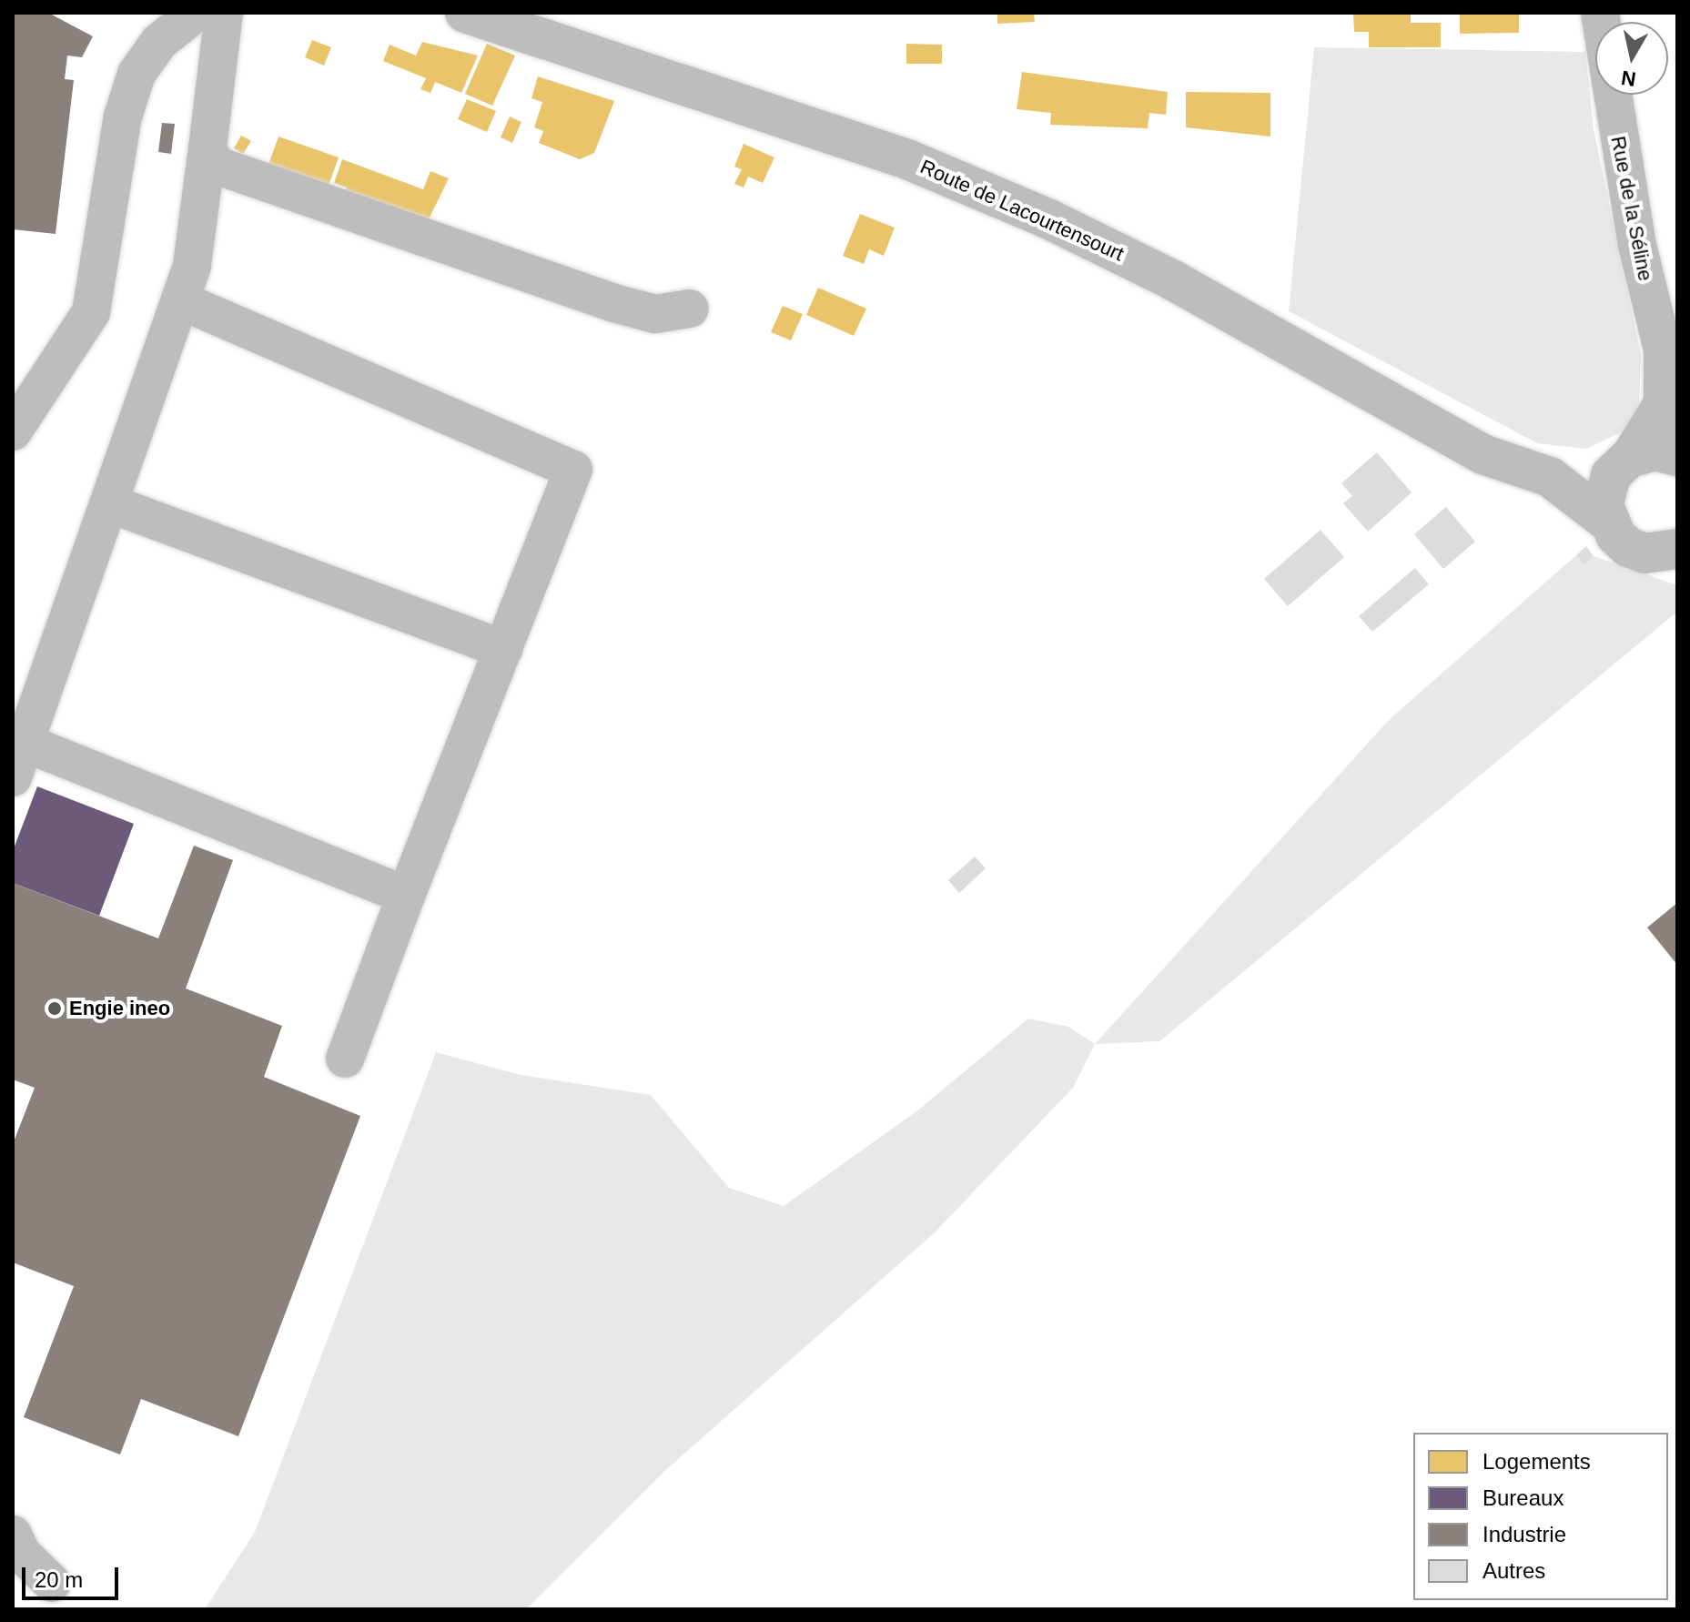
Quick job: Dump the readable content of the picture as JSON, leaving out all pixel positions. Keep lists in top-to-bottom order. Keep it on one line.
{"streets":{"main road":["Route de Lacourtensourt"],"street":["Rue de la Séline"]},"crossings":[["Rue de la Séline","Route de Lacourtensourt"]],"places":["Engie ineo"],"legend":["Logements","Bureaux","Industrie","Autres"],"scale_bar":"20 m","north":"bottom"}
